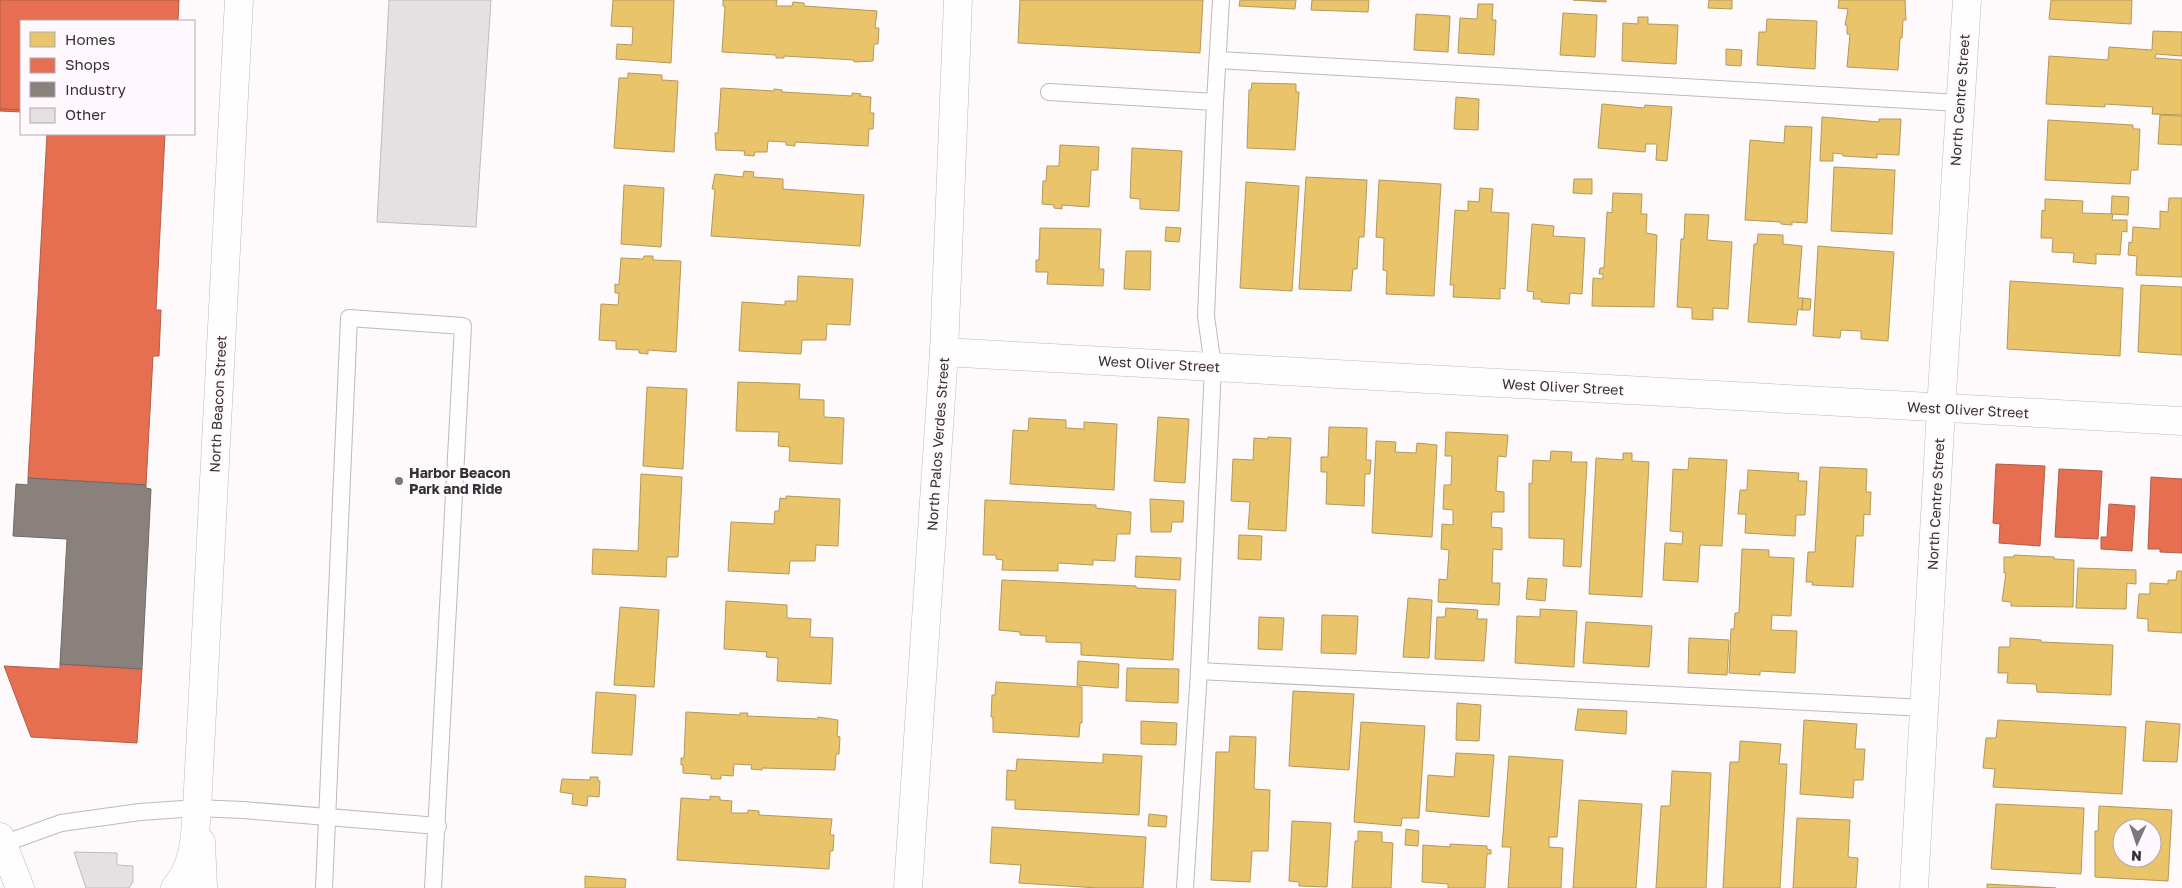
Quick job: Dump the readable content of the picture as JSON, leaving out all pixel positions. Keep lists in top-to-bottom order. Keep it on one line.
{"streets":{"street":["North Centre Street","West Oliver Street","North Beacon Street","North Palos Verdes Street"]},"crossings":[["North Centre Street","West Oliver Street"],["West Oliver Street","North Palos Verdes Street"]],"places":["Harbor Beacon Park and Ride"],"legend":["Homes","Shops","Industry","Other"],"north":"bottom"}
